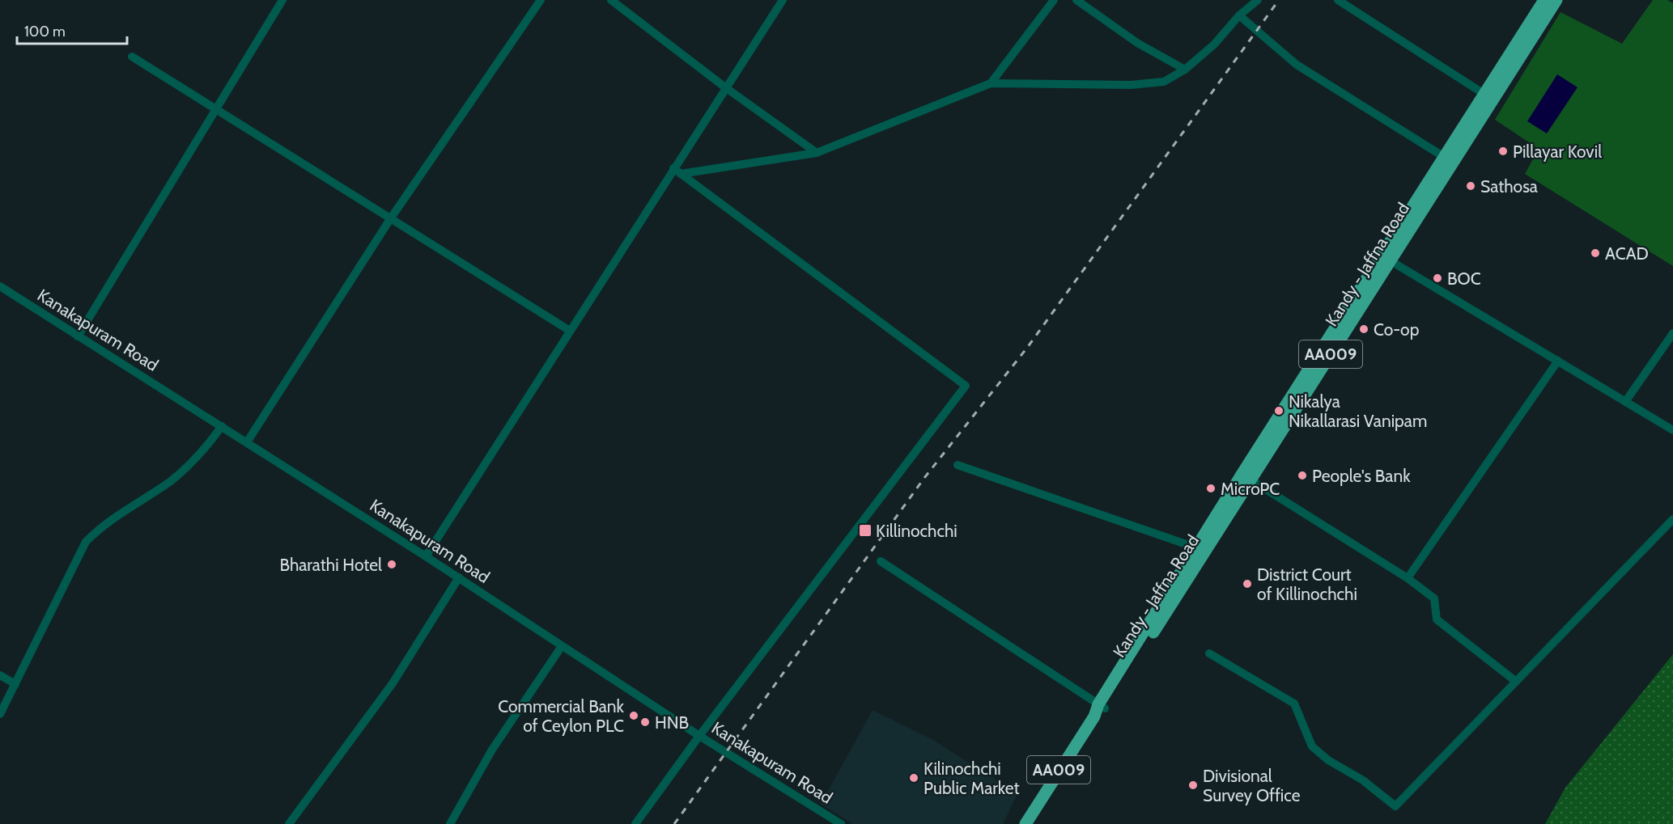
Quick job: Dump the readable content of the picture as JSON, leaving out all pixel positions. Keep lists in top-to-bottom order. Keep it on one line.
{"streets":{"highway":["Kandy - Jaffna Road","AA009"],"street":["Kanakapuram Road"]},"places":{"other":["Pillayar Kovil","Sathosa","ACAD","BOC","Co-op","Nikalya Nikallarasi Vanipam","People's Bank","MicroPC","Bharathi Hotel","District Court of Killinochchi","Commercial Bank of Ceylon PLC","HNB","Kilinochchi Public Market","Divisional Survey Office"],"transit":["Killinochchi"]},"scale_bar":"100 m"}
